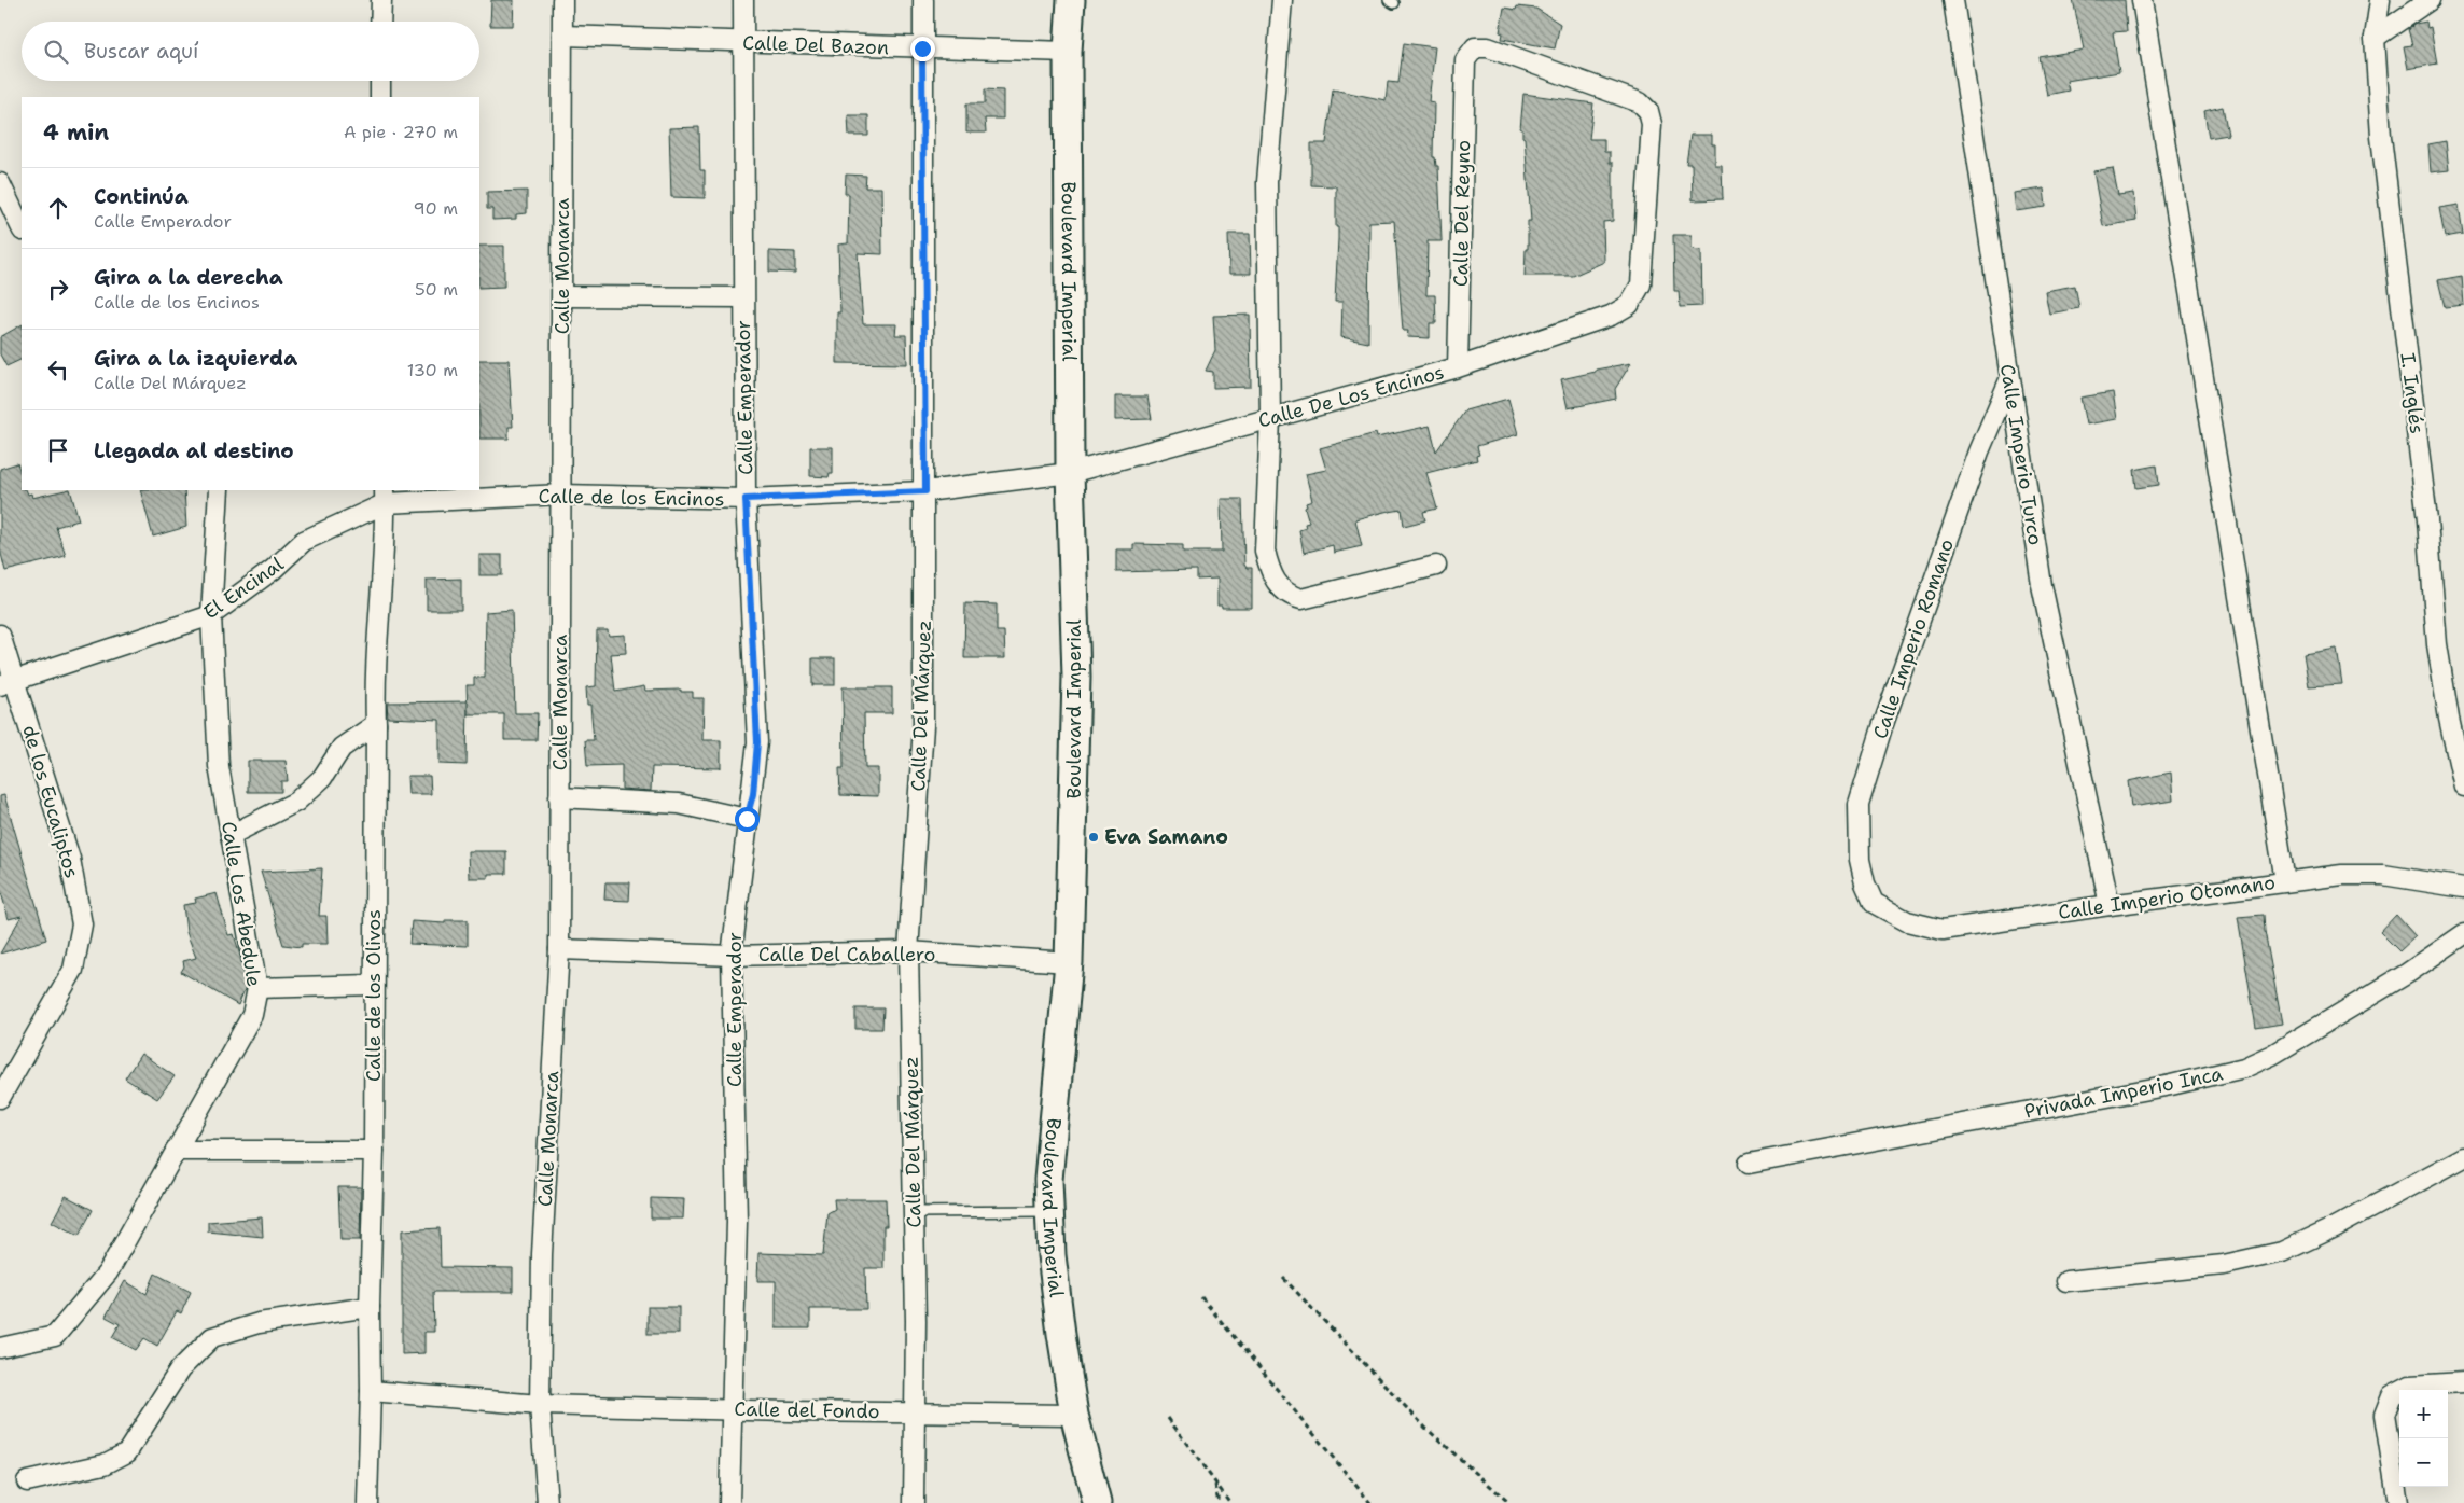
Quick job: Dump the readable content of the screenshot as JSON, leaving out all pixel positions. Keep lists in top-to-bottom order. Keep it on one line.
{"streets":{"street":["Calle Del Bazon","Calle Del Reyno","Calle Monarca","Boulevard Imperial","I. Inglés","Calle De Los Encinos","Calle Emperador","Calle Imperio Turco","Calle de los Encinos","El Encinal","Calle Imperio Romano","Calle Del Márquez","de los Eucaliptos","Calle Imperio Otomano","Calle Los Abedule","Calle Del Caballero","Calle de los Olivos","Privada Imperio Inca","Calle del Fondo"]},"crossings":[["Calle Del Bazon","Calle Monarca"],["Calle Del Bazon","Boulevard Imperial"],["Calle Del Bazon","Calle Emperador"],["Calle Del Bazon","Calle Del Márquez"],["Calle Del Reyno","Calle De Los Encinos"],["Calle Monarca","Calle de los Encinos"],["Calle Monarca","Calle Del Caballero"],["Calle Monarca","Calle del Fondo"],["Boulevard Imperial","Calle De Los Encinos"],["Boulevard Imperial","Calle de los Encinos"],["Boulevard Imperial","Calle Del Caballero"],["Boulevard Imperial","Calle del Fondo"],["Calle De Los Encinos","Calle de los Encinos"],["Calle Emperador","Calle de los Encinos"],["Calle Emperador","Calle Del Caballero"],["Calle Emperador","Calle del Fondo"],["Calle Imperio Turco","Calle Imperio Romano"],["Calle Imperio Turco","Calle Imperio Otomano"],["Calle de los Encinos","El Encinal"],["Calle de los Encinos","Calle Del Márquez"],["Calle de los Encinos","Calle de los Olivos"],["El Encinal","de los Eucaliptos"],["El Encinal","Calle Los Abedule"],["El Encinal","Calle de los Olivos"],["Calle Imperio Romano","Calle Imperio Otomano"],["Calle Del Márquez","Calle Del Caballero"],["Calle Del Márquez","Calle del Fondo"],["Calle de los Olivos","Calle del Fondo"]],"places":["Eva Samano"],"page":{"search":"Buscar aquí","heading":["4 min","A pie · 270 m"],"list":[["Continúa","Calle Emperador","90 m"],["Gira a la derecha","Calle de los Encinos","50 m"],["Gira a la izquierda","Calle Del Márquez","130 m"],"Llegada al destino"],"map_buttons":["+","−"]}}
